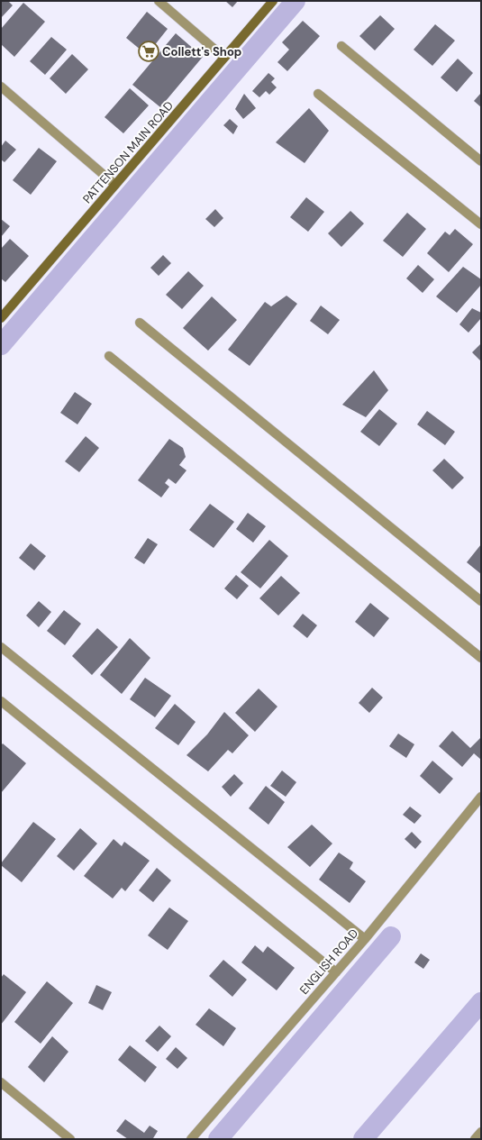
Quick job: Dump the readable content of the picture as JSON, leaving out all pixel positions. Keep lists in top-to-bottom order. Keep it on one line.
{"streets":{"street":["PATTENSON MAIN ROAD","ENGLISH ROAD"]},"places":{"supermarket":["Collett's Shop"]}}
